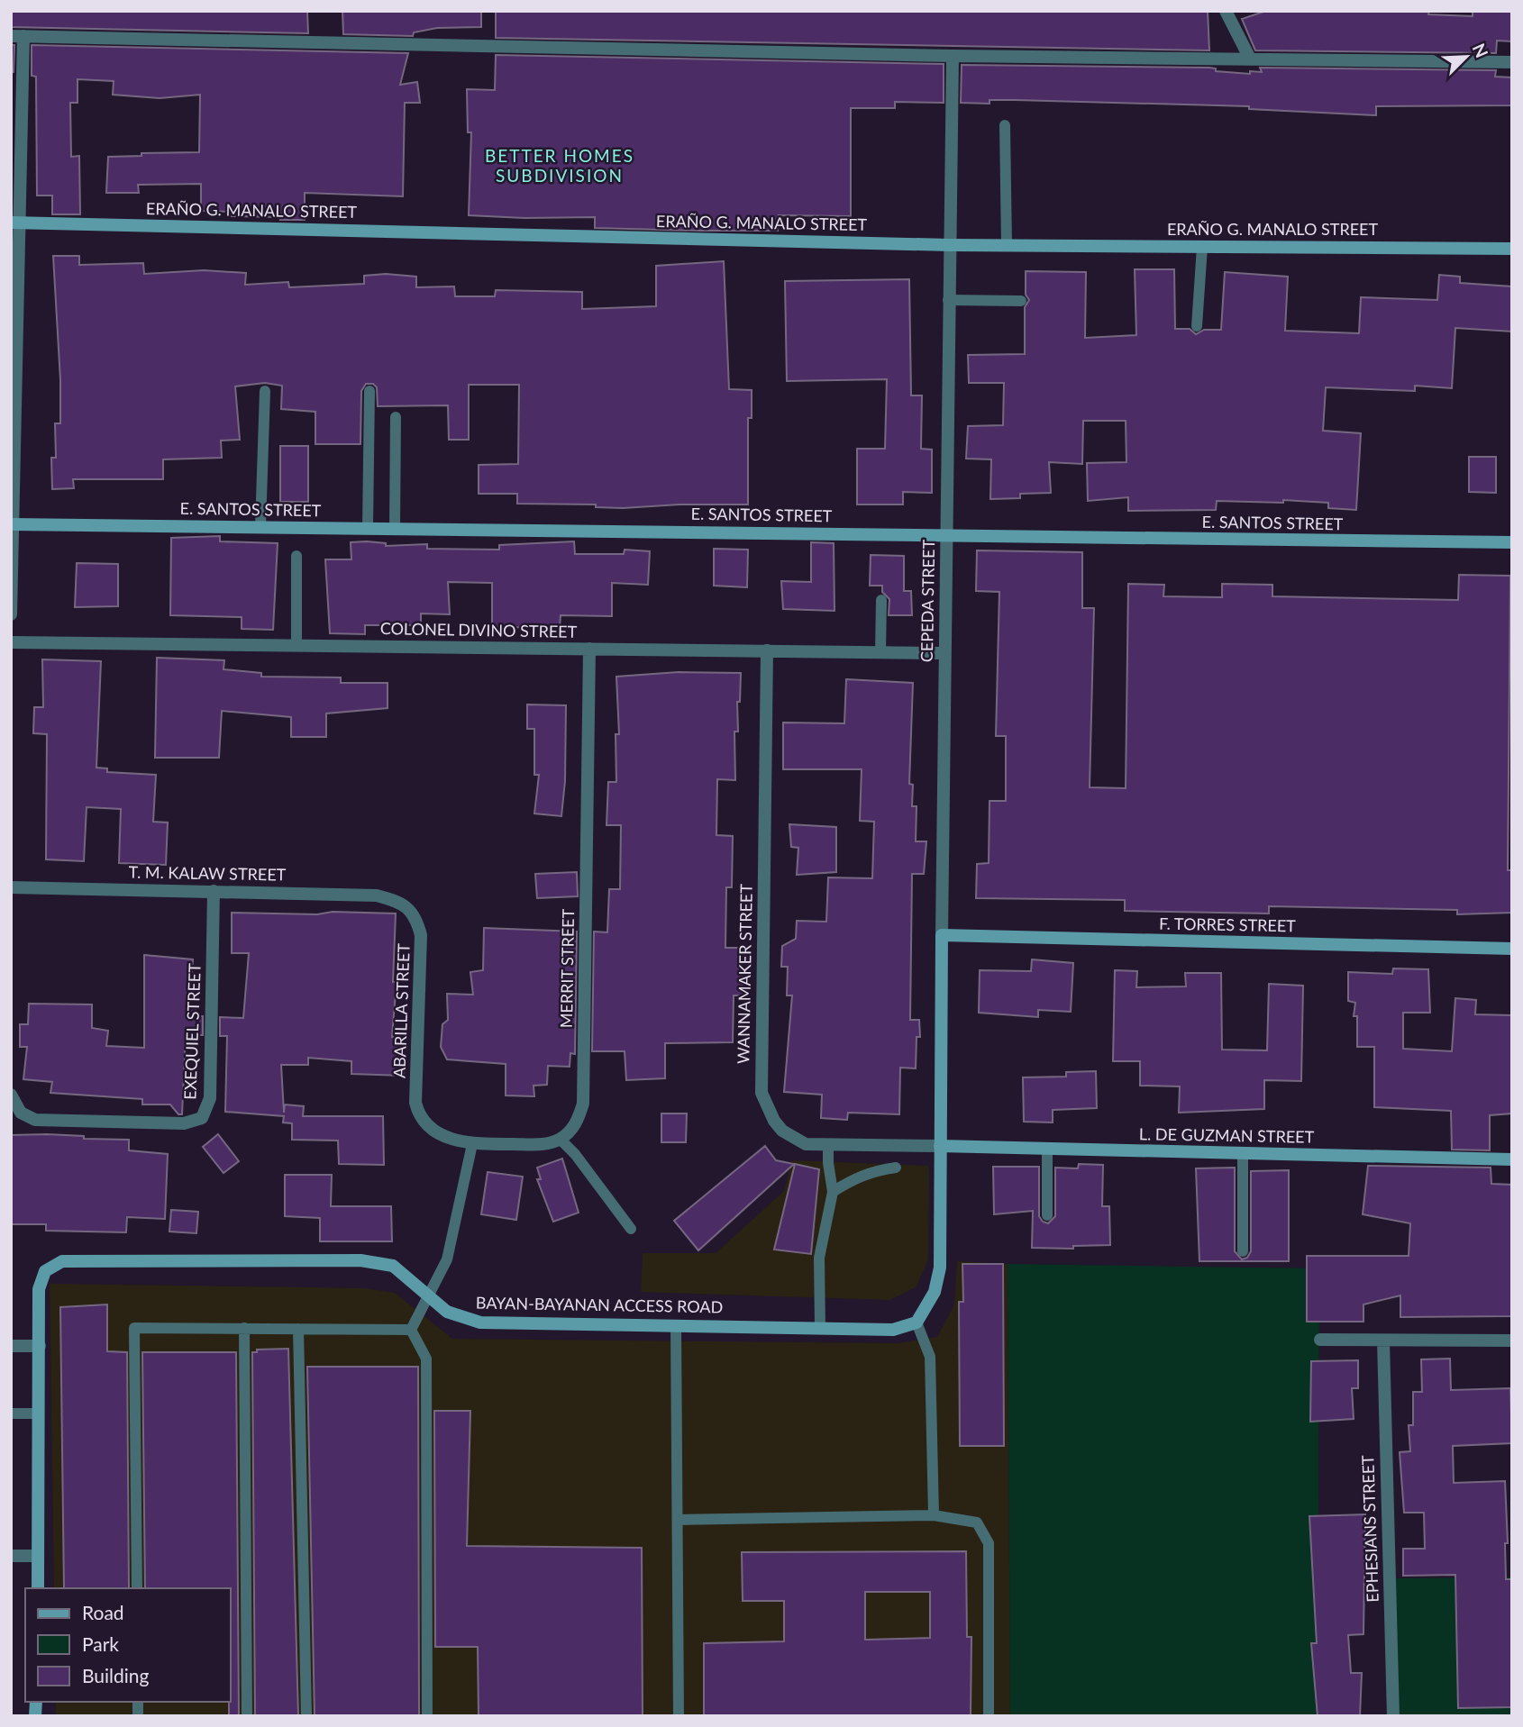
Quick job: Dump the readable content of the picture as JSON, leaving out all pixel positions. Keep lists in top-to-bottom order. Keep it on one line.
{"streets":{"street":["ERAÑO G. MANALO STREET","E. SANTOS STREET","CEPEDA STREET","COLONEL DIVINO STREET","T. M. KALAW STREET","F. TORRES STREET","MERRIT STREET","WANNAMAKER STREET","ABARILLA STREET","EXEQUIEL STREET","L. DE GUZMAN STREET","BAYAN-BAYANAN ACCESS ROAD","EPHESIANS STREET"]},"crossings":[["ERAÑO G. MANALO STREET","CEPEDA STREET"],["E. SANTOS STREET","CEPEDA STREET"],["CEPEDA STREET","COLONEL DIVINO STREET"],["CEPEDA STREET","F. TORRES STREET"],["CEPEDA STREET","WANNAMAKER STREET"],["CEPEDA STREET","L. DE GUZMAN STREET"],["COLONEL DIVINO STREET","MERRIT STREET"],["COLONEL DIVINO STREET","WANNAMAKER STREET"],["T. M. KALAW STREET","ABARILLA STREET"],["T. M. KALAW STREET","EXEQUIEL STREET"],["WANNAMAKER STREET","L. DE GUZMAN STREET"]],"districts":["BETTER HOMES SUBDIVISION"],"legend":["Road","Park","Building"],"north":"top right"}
